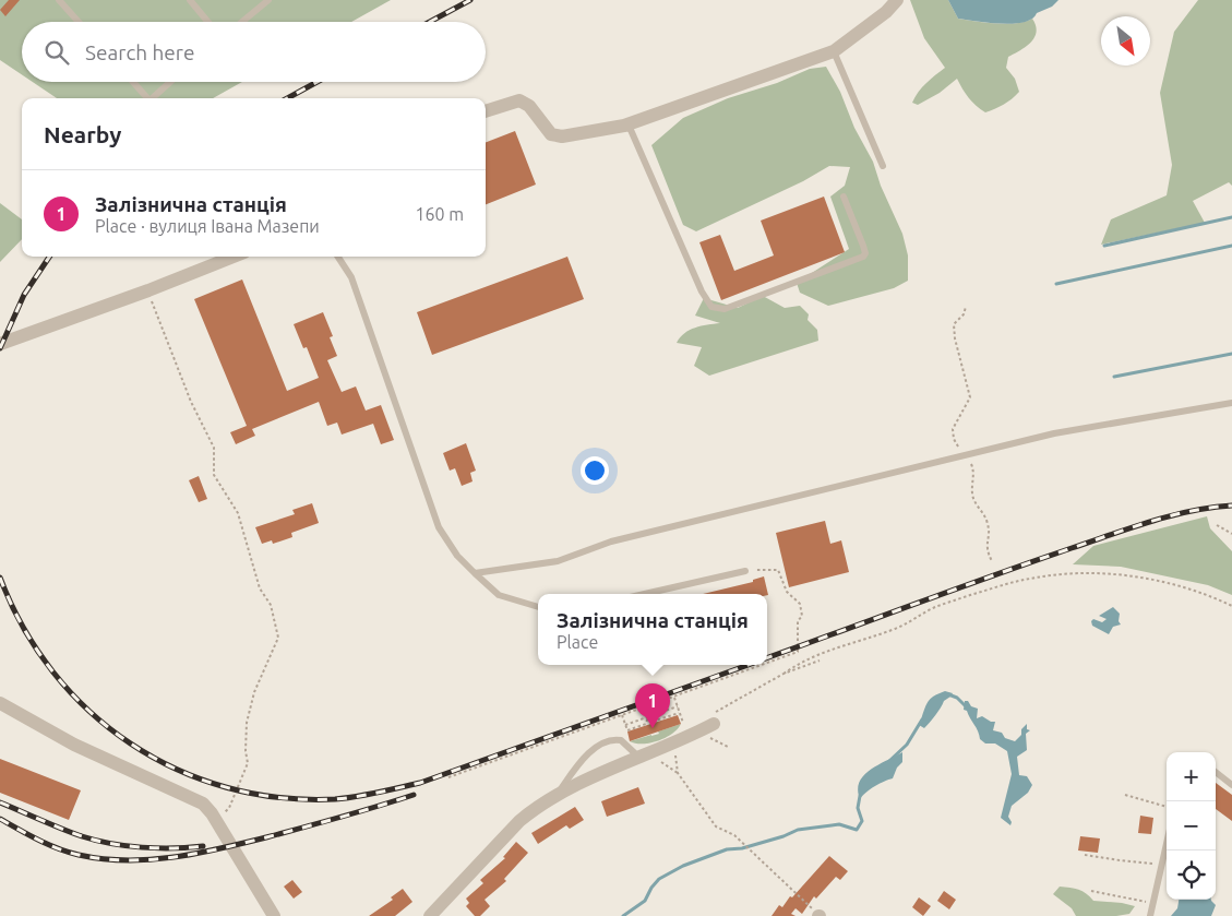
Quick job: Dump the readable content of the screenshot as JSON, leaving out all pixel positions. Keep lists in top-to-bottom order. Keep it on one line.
{"north":"bottom right","page":{"search":"Search here","heading":"Nearby","list":[{"mark":"1","name":"Залізнична станція","note":"Place · вулиця Івана Мазепи","value":"160 m"}],"popup":["Залізнична станція","Place"],"pins":"1","map_buttons":["+","−"]}}
